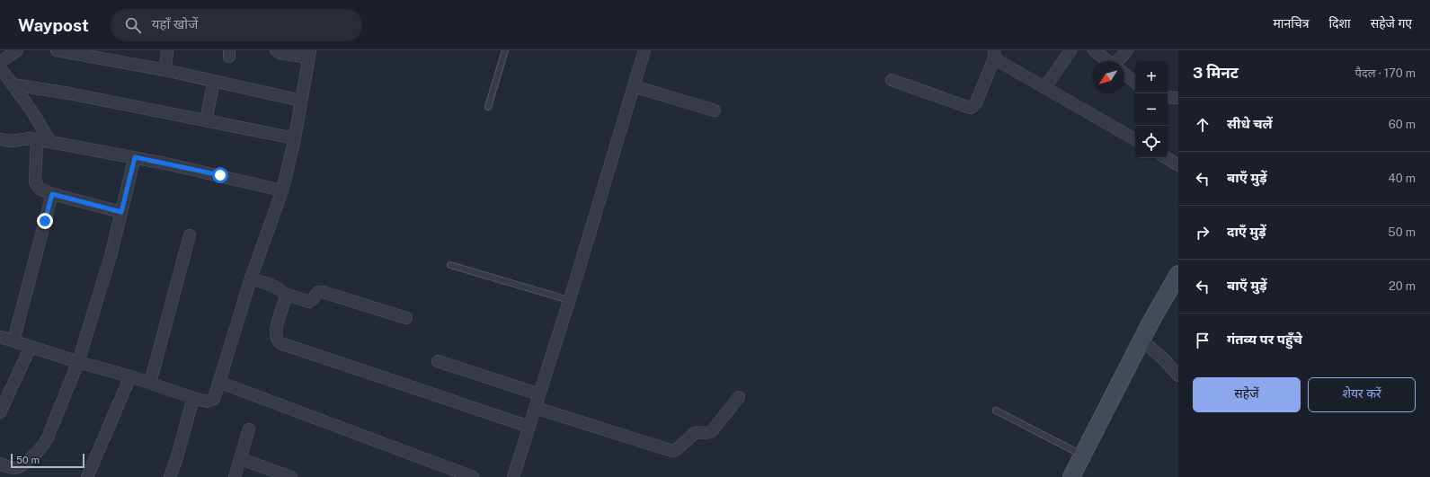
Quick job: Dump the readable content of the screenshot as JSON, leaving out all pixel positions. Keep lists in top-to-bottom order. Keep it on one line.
{"scale_bar":"50 m","north":"bottom left","page":{"header":"Waypost","search":"यहाँ खोजें","nav":["मानचित्र","दिशा","सहेजे गए"],"heading":["3 मिनट","पैदल · 170 m"],"map_buttons":["+","−"],"list":[["सीधे चलें","60 m"],["बाएँ मुड़ें","40 m"],["दाएँ मुड़ें","50 m"],["बाएँ मुड़ें","20 m"],"गंतव्य पर पहुँचे"],"buttons":["सहेजें","शेयर करें"],"scale":"50 m"}}
